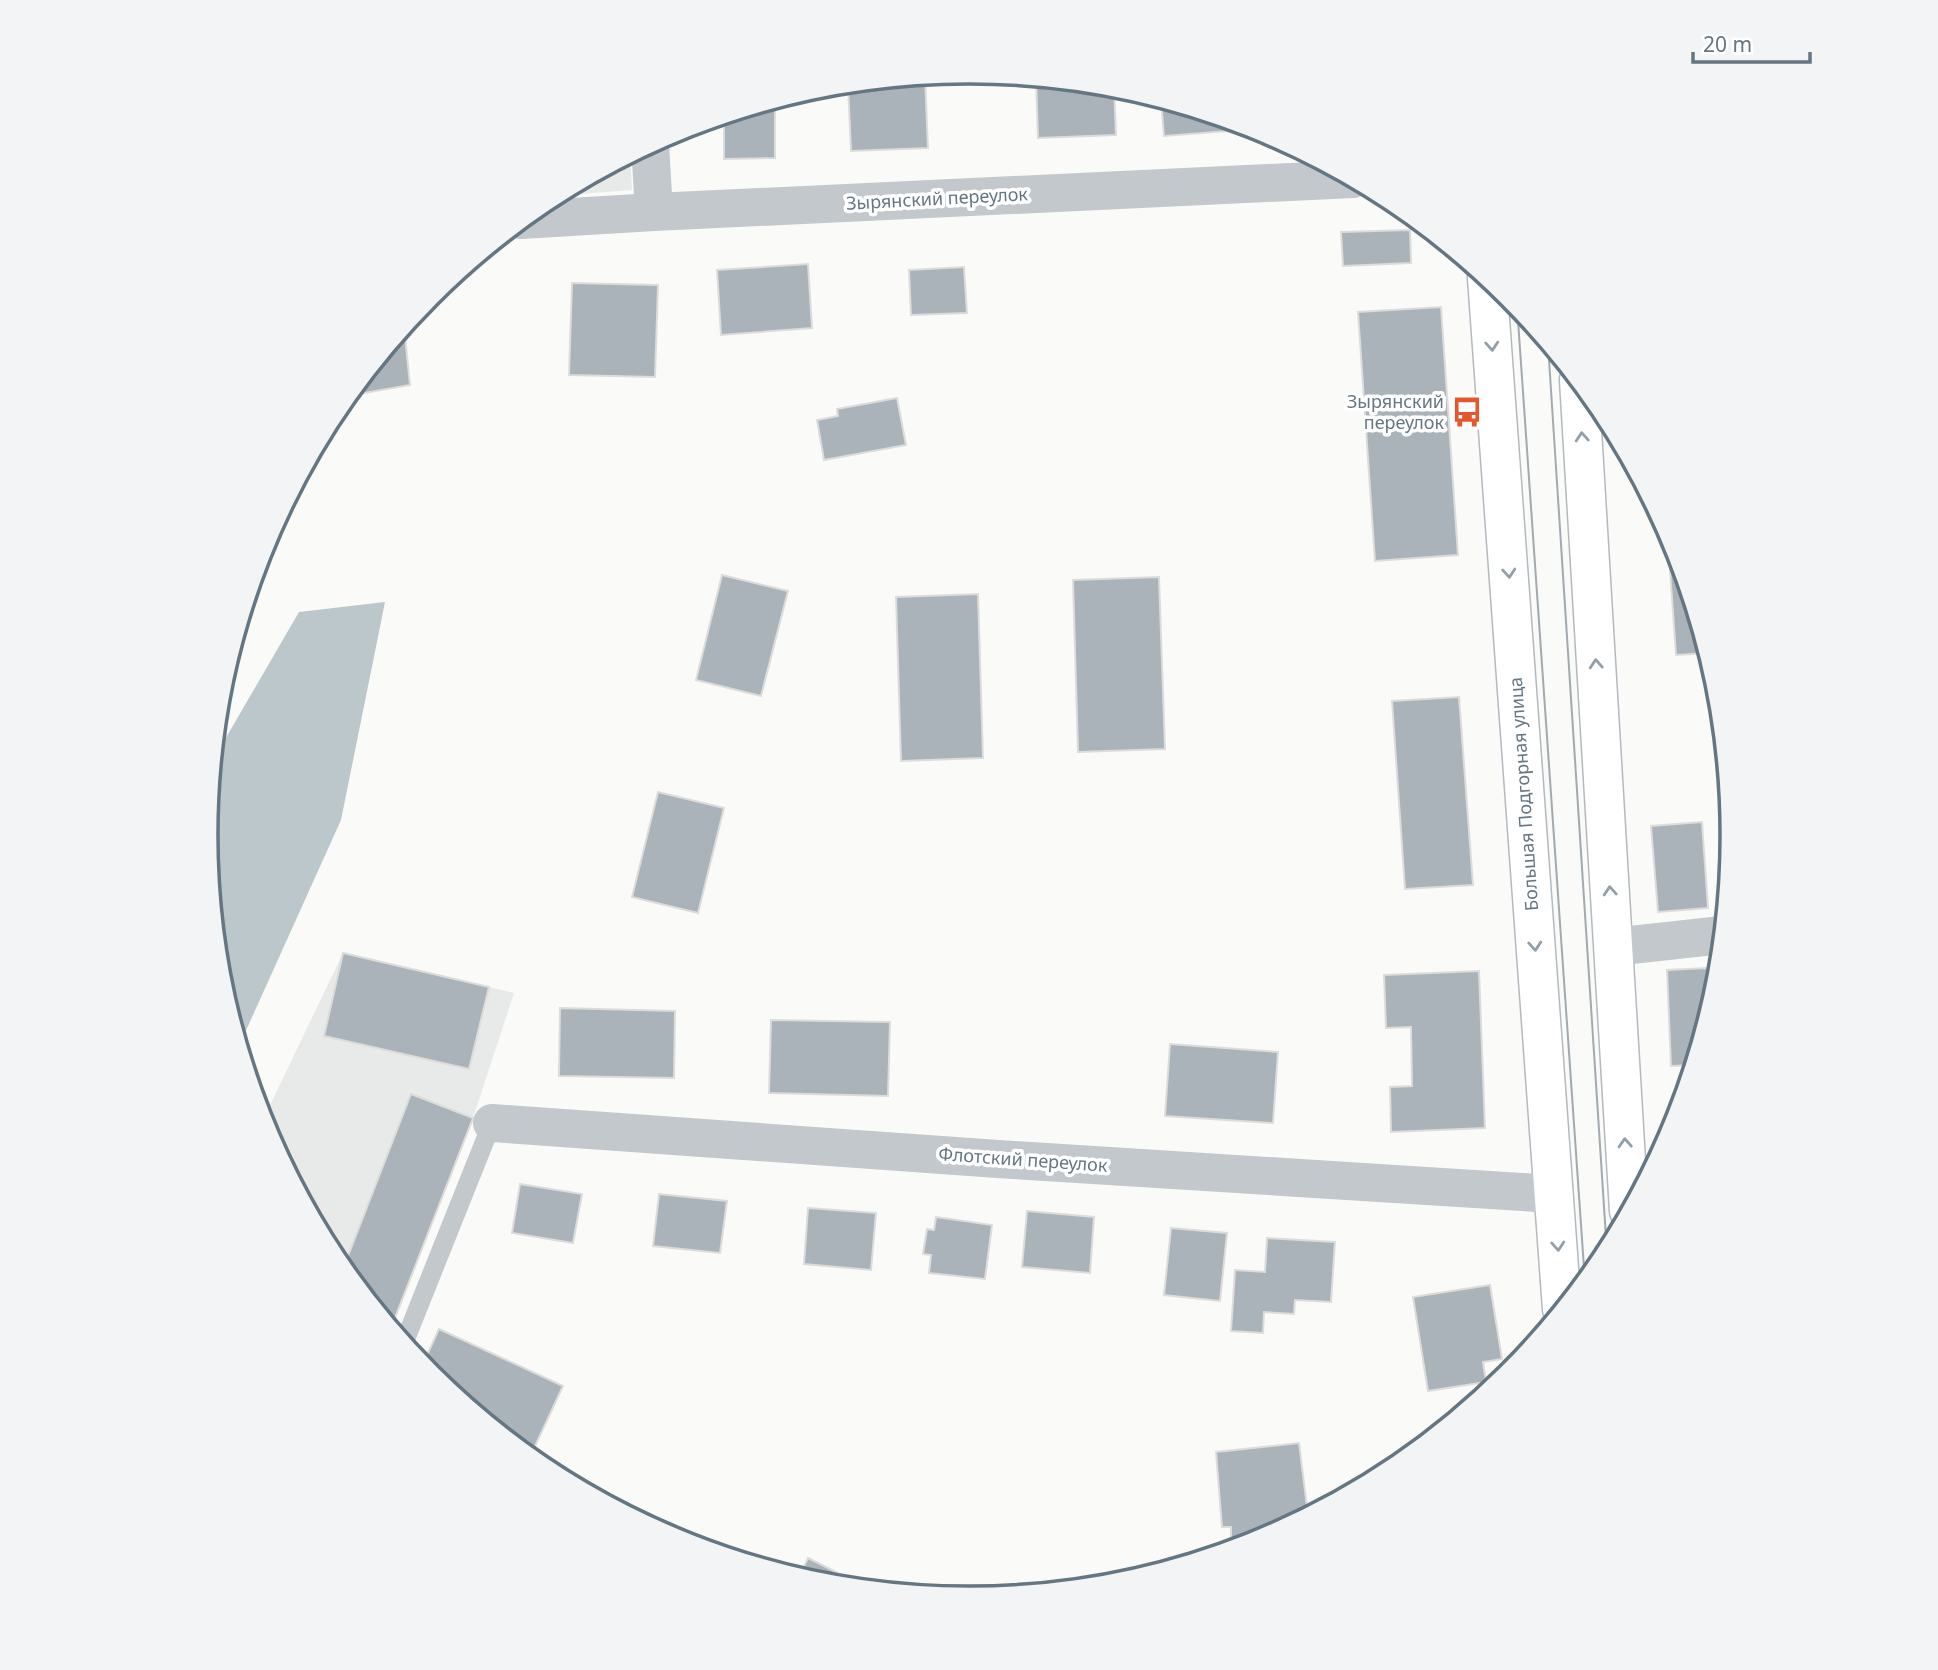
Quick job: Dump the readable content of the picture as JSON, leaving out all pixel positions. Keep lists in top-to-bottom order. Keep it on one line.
{"streets":{"main road":["Большая Подгорная улица"],"street":["Зырянский переулок","Флотский переулок"]},"crossings":[["Большая Подгорная улица","Флотский переулок"]],"places":{"bus stop":["Зырянский переулок"]},"scale_bar":"20 m"}
